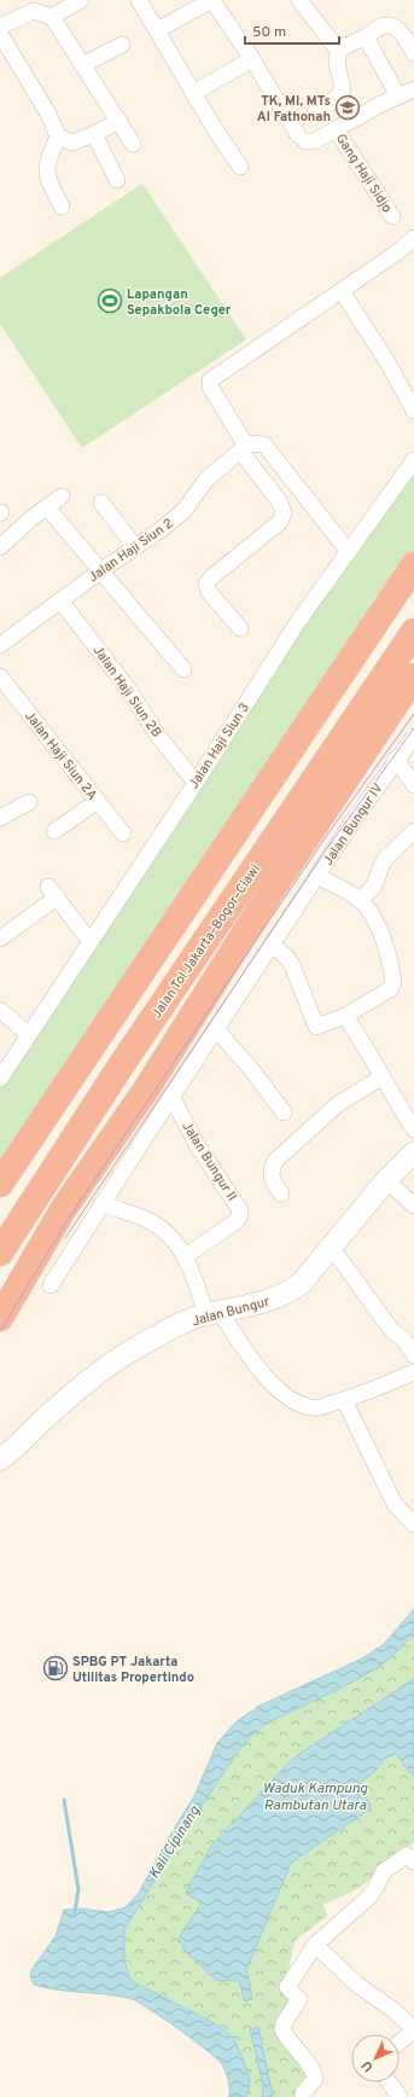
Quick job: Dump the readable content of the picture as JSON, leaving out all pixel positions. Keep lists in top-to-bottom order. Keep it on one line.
{"streets":{"highway":["Jalan Tol Jakarta–Bogor–Ciawi"],"street":["Gang Haji Sidjo","Jalan Haji Siun 2","Jalan Haji Siun 2B","Jalan Haji Siun 3","Jalan Haji Siun 2A","Jalan Bungur IV","Jalan Bungur II","Jalan Bungur"]},"crossings":[["Jalan Haji Siun 2","Jalan Haji Siun 2B"],["Jalan Haji Siun 2B","Jalan Haji Siun 3"]],"water":["Waduk Kampung Rambutan Utara","Kali Cipinang"],"places":{"school or university":["TK, MI, MTs Al Fathonah"],"sports":["Lapangan Sepakbola Ceger"],"fuel station":["SPBG PT Jakarta Utilitas Propertindo"]},"scale_bar":"50 m","north":"bottom left"}
